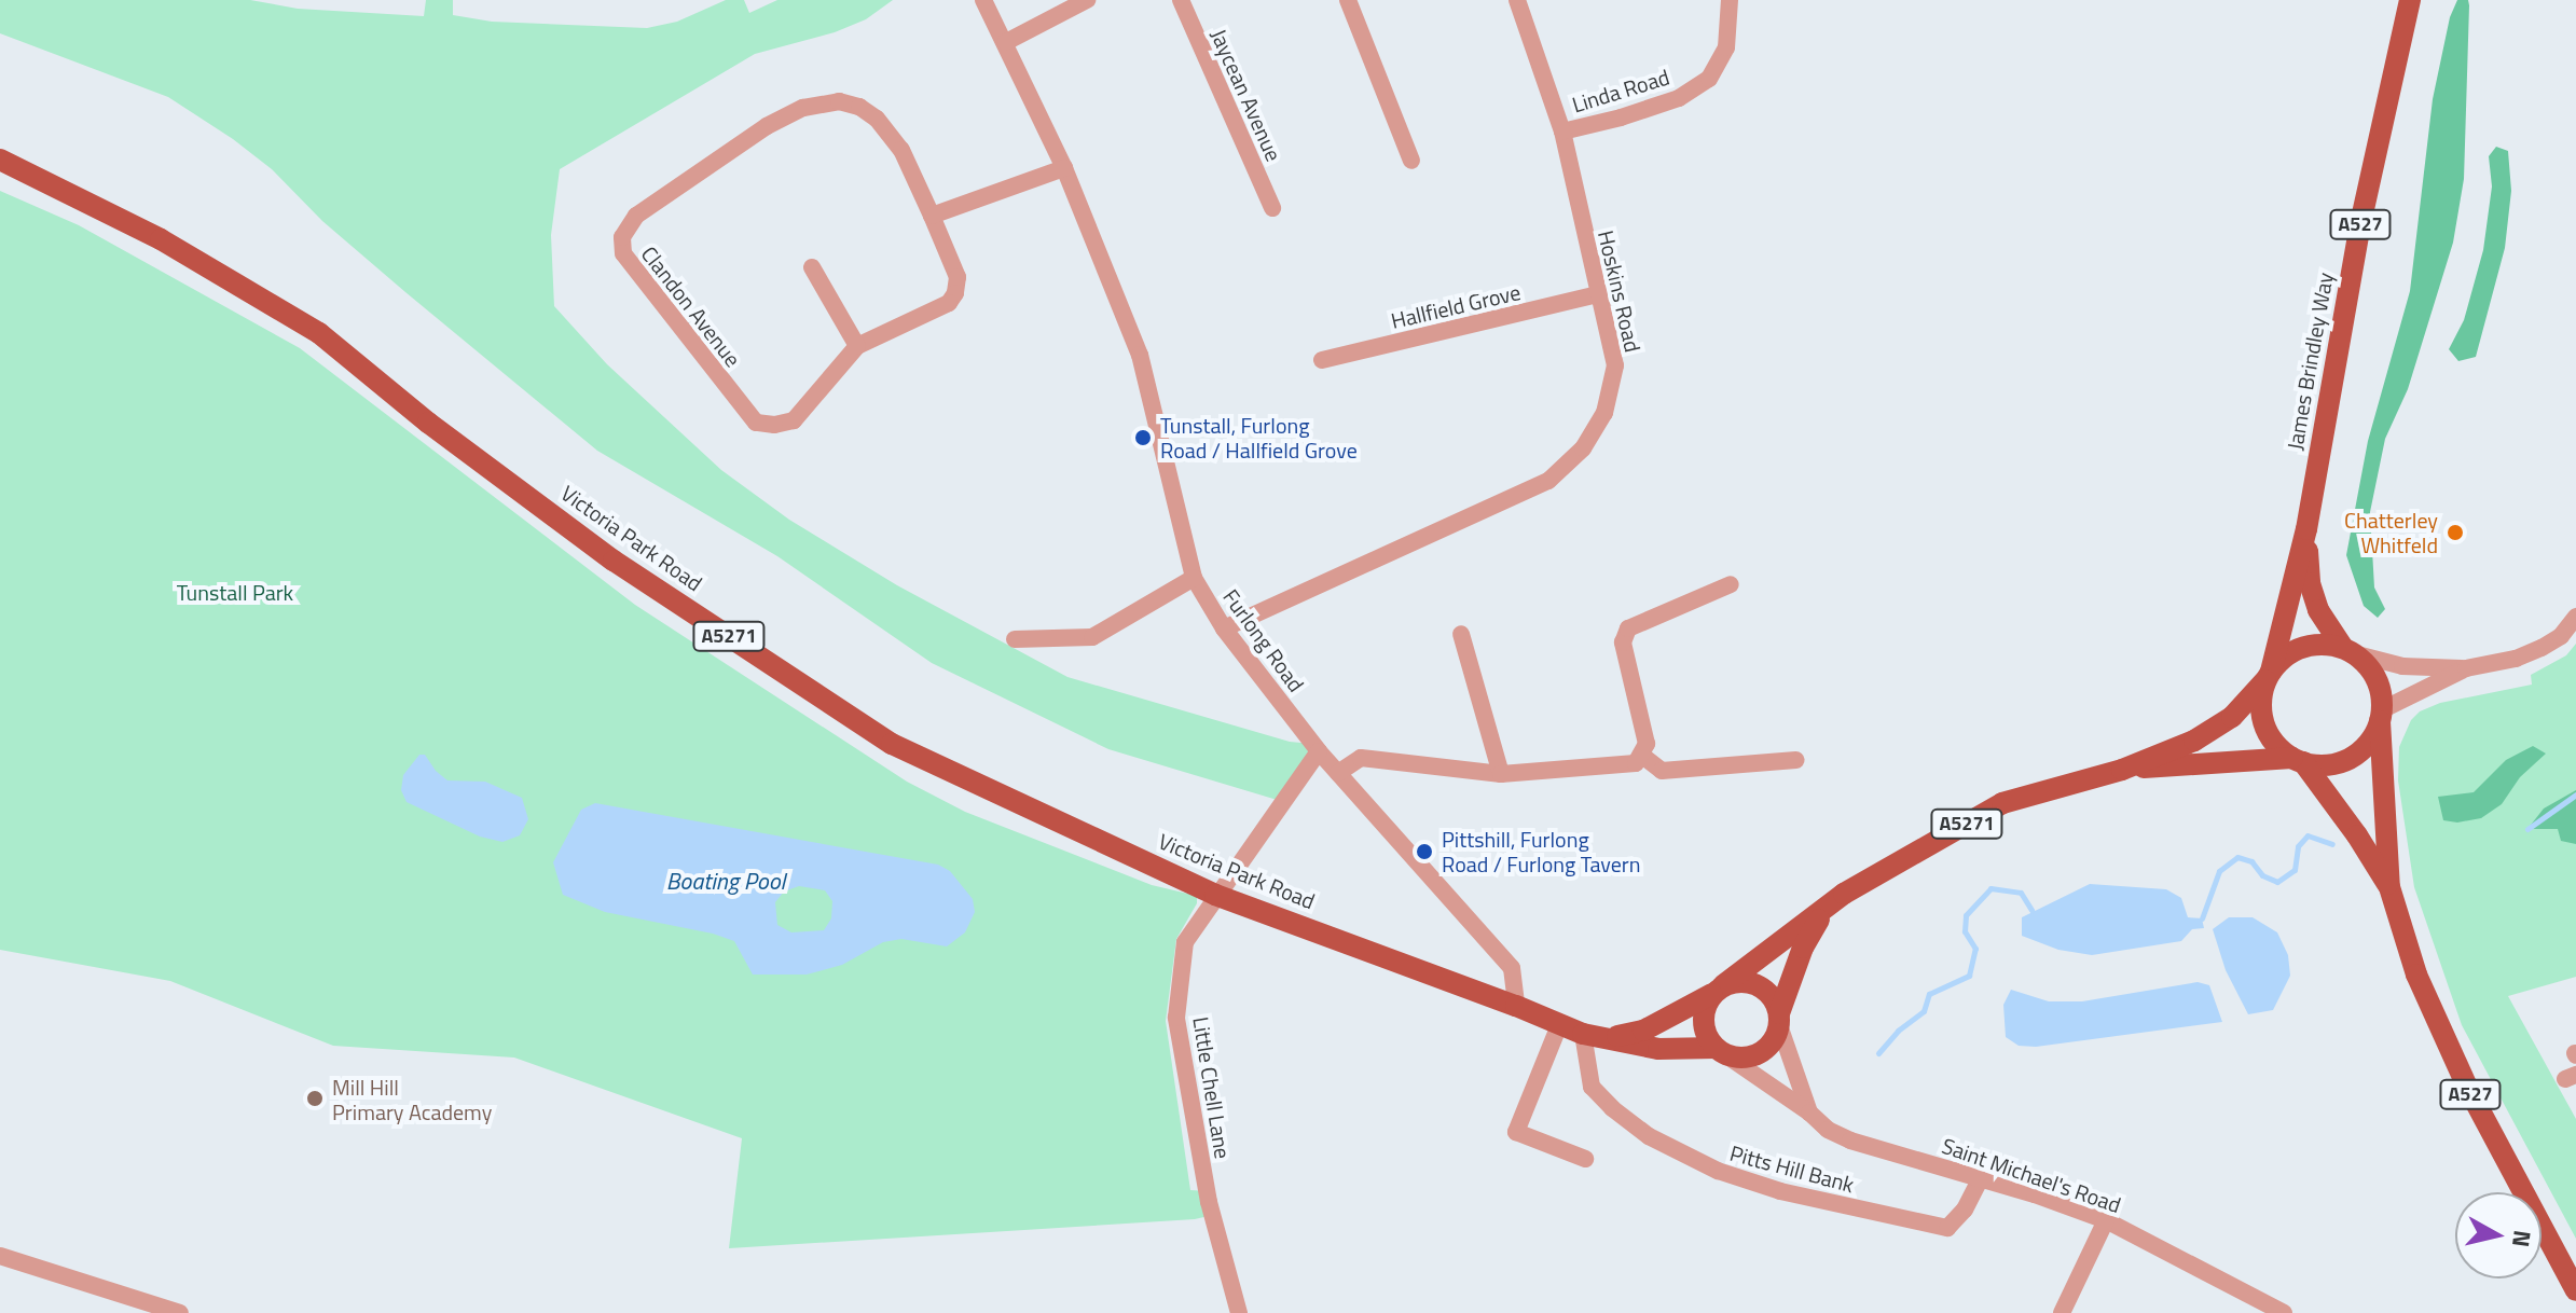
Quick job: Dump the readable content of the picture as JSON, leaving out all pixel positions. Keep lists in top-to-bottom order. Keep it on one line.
{"streets":{"main road":["A527","James Brindley Way","Victoria Park Road","A5271"],"street":["Linda Road","Jaycean Avenue","Hoskins Road","Clandon Avenue","Hallfield Grove","Furlong Road","Little Chell Lane","Pitts Hill Bank","Saint Michael's Road"]},"crossings":[["Linda Road","Hoskins Road"],["A527","James Brindley Way"],["A527","A5271"],["Hoskins Road","Hallfield Grove"],["Hoskins Road","Furlong Road"],["James Brindley Way","A5271"],["Victoria Park Road","A5271"],["Victoria Park Road","Furlong Road"],["Victoria Park Road","Little Chell Lane"],["Victoria Park Road","Pitts Hill Bank"],["Victoria Park Road","Saint Michael's Road"],["A5271","Pitts Hill Bank"],["A5271","Saint Michael's Road"],["Furlong Road","Little Chell Lane"],["Pitts Hill Bank","Saint Michael's Road"]],"water":["Boating Pool"],"parks":["Tunstall Park"],"places":["Tunstall, Furlong Road / Hallfield Grove","Chatterley Whitfeld","Pittshill, Furlong Road / Furlong Tavern","Mill Hill Primary Academy"],"north":"right"}
